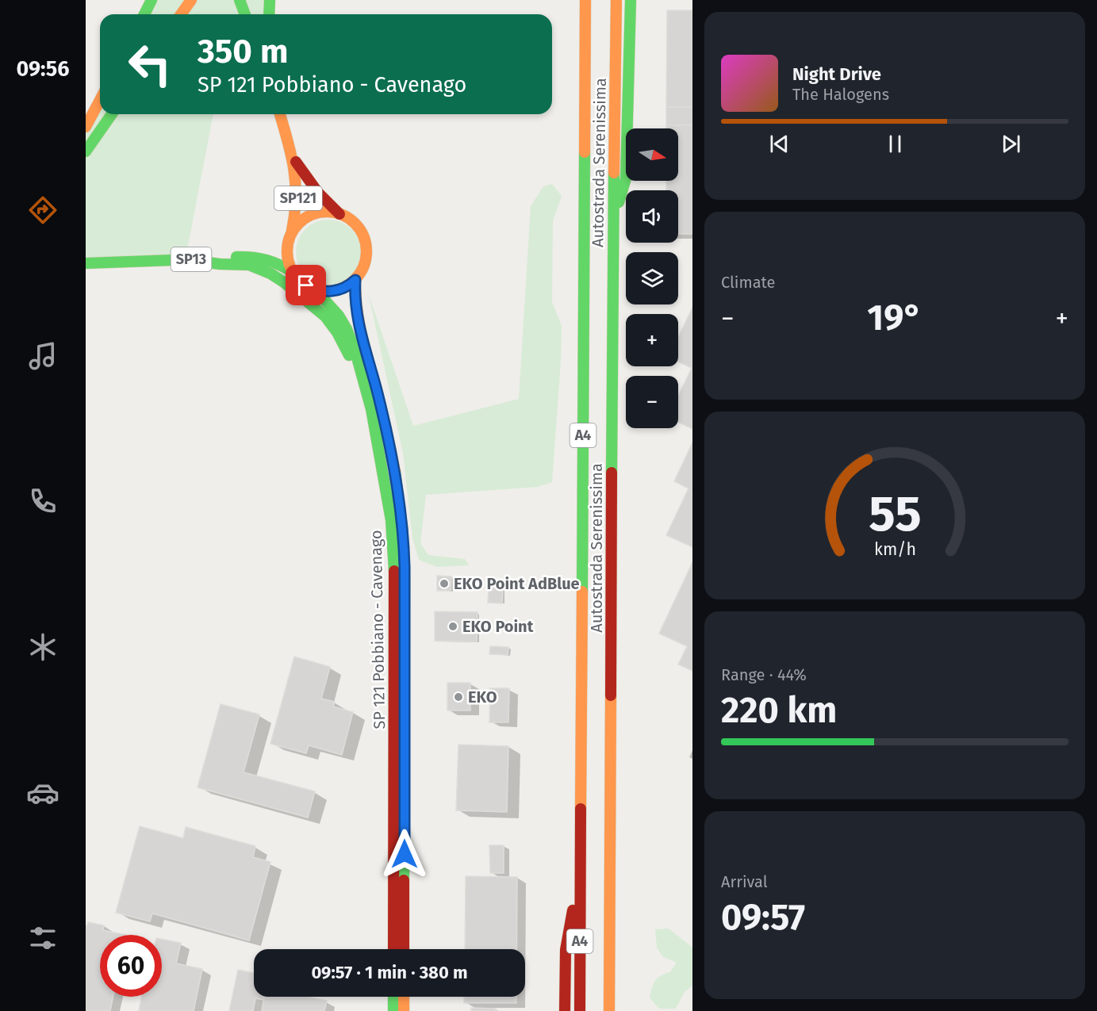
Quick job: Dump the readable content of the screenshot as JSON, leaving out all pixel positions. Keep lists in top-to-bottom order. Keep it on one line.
{"streets":{"main road":["Autostrada Serenissima","SP121","SP13","A4","SP 121 Pobbiano - Cavenago"]},"crossings":[["SP121","SP13"],["SP121","SP 121 Pobbiano - Cavenago"],["SP13","SP 121 Pobbiano - Cavenago"]],"places":["EKO Point AdBlue","EKO Point","EKO"],"north":"right","page":{"tabs":"09:56","turn":["350 m","SP 121 Pobbiano - Cavenago"],"song":["Night Drive","The Halogens"],"map_buttons":["+","−"],"tile":["Climate",["Range · 44%","220 km"],["Arrival","09:57"]],"heat":["−","19°","+"],"limit":"60","trip":"09:57 · 1 min · 380 m","gauge":["55","km/h"]}}
